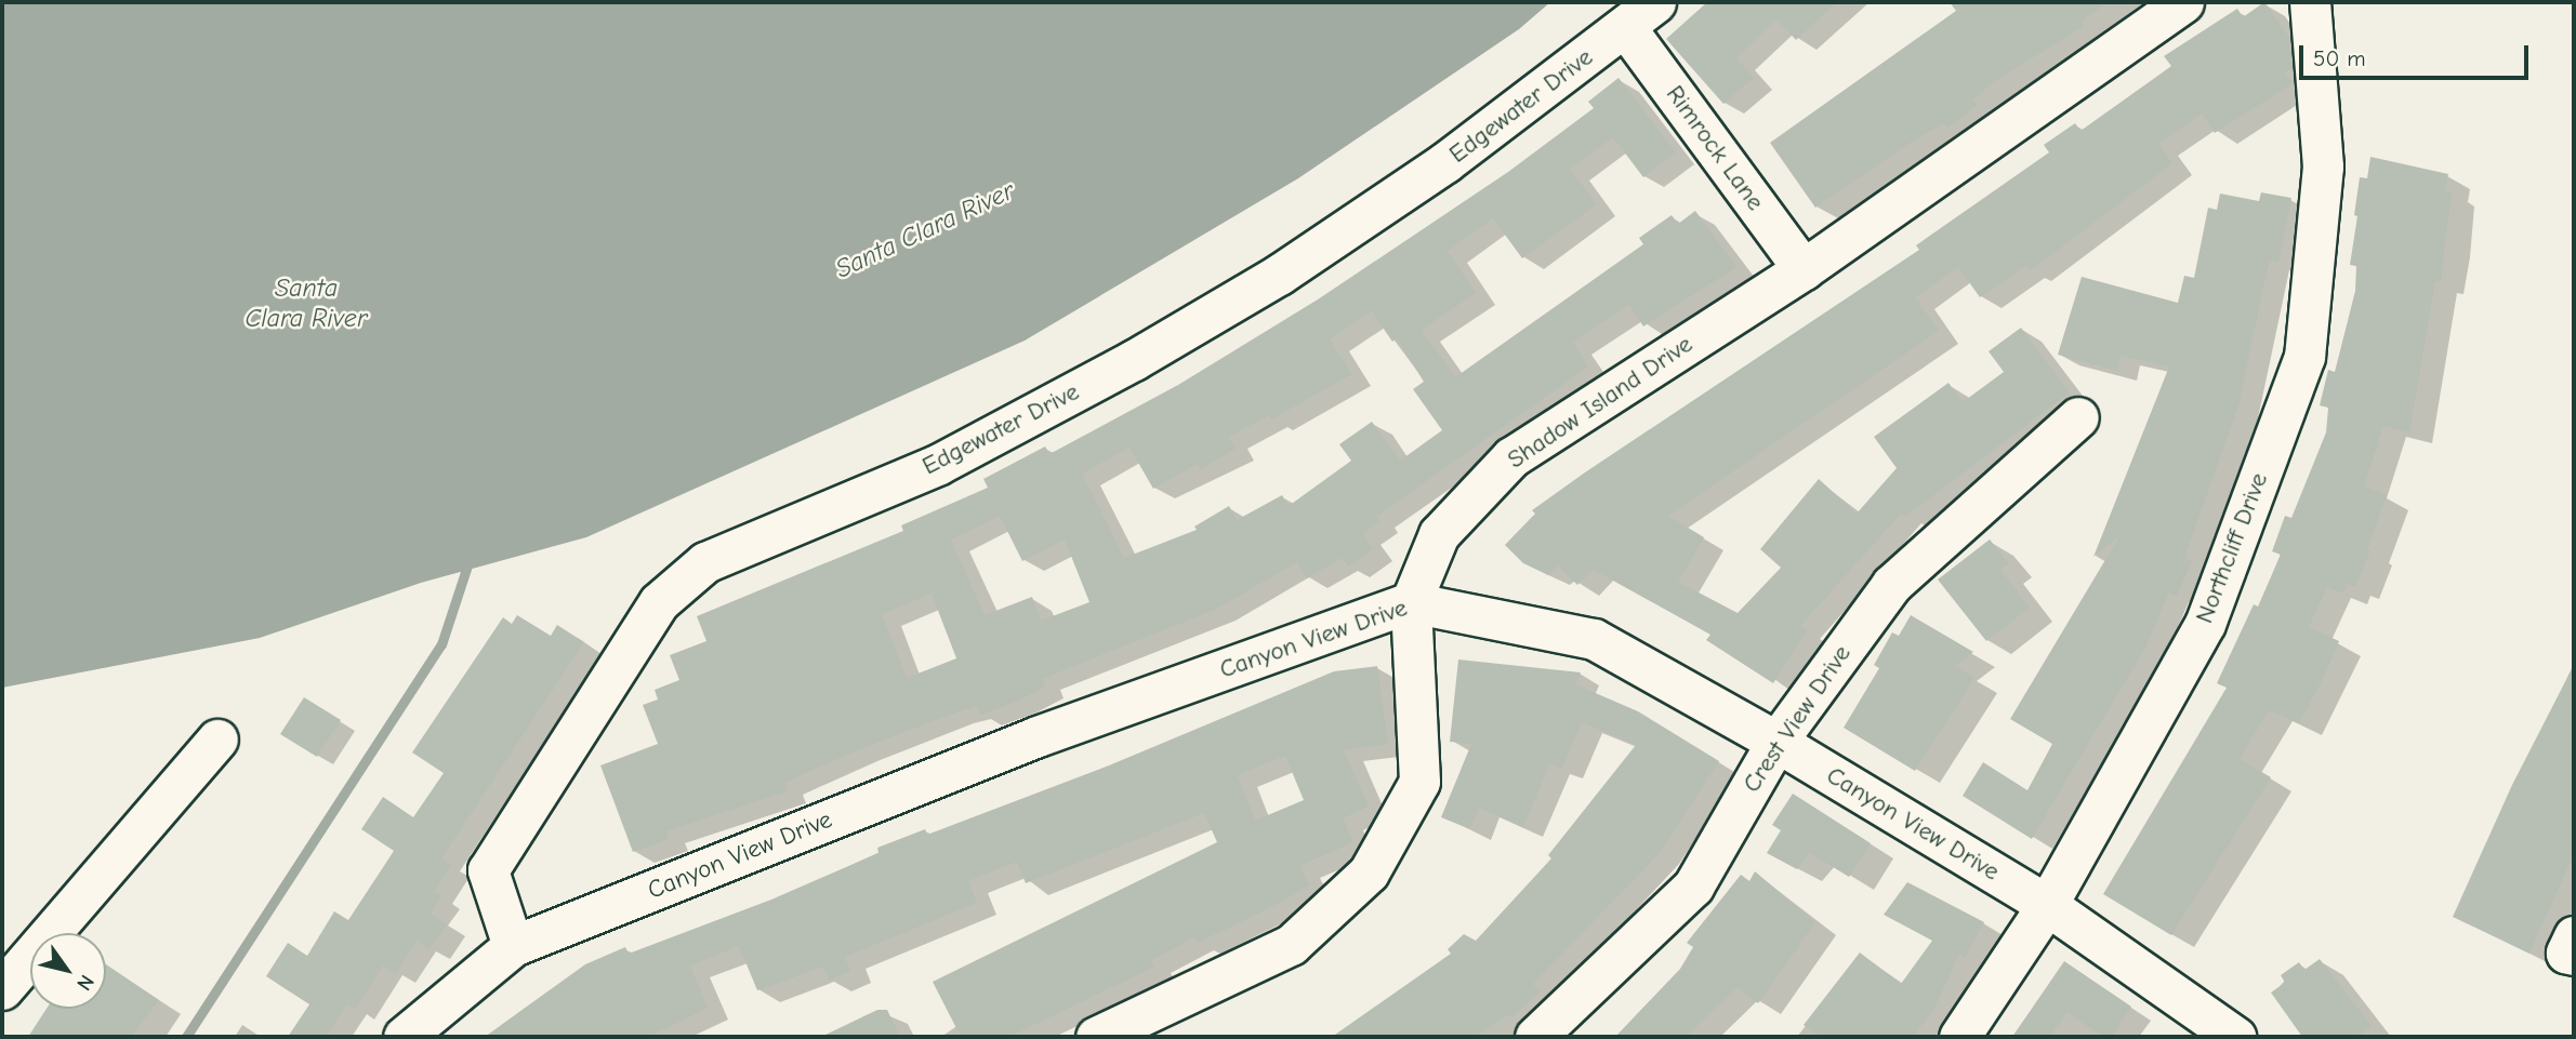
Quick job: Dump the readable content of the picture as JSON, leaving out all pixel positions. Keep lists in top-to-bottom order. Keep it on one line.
{"streets":{"street":["Edgewater Drive","Rimrock Lane","Shadow Island Drive","Northcliff Drive","Canyon View Drive","Crest View Drive"]},"crossings":[["Edgewater Drive","Rimrock Lane"],["Edgewater Drive","Canyon View Drive"],["Rimrock Lane","Shadow Island Drive"],["Shadow Island Drive","Canyon View Drive"],["Northcliff Drive","Canyon View Drive"],["Canyon View Drive","Crest View Drive"]],"water":["Santa Clara River"],"scale_bar":"50 m","north":"bottom right"}
